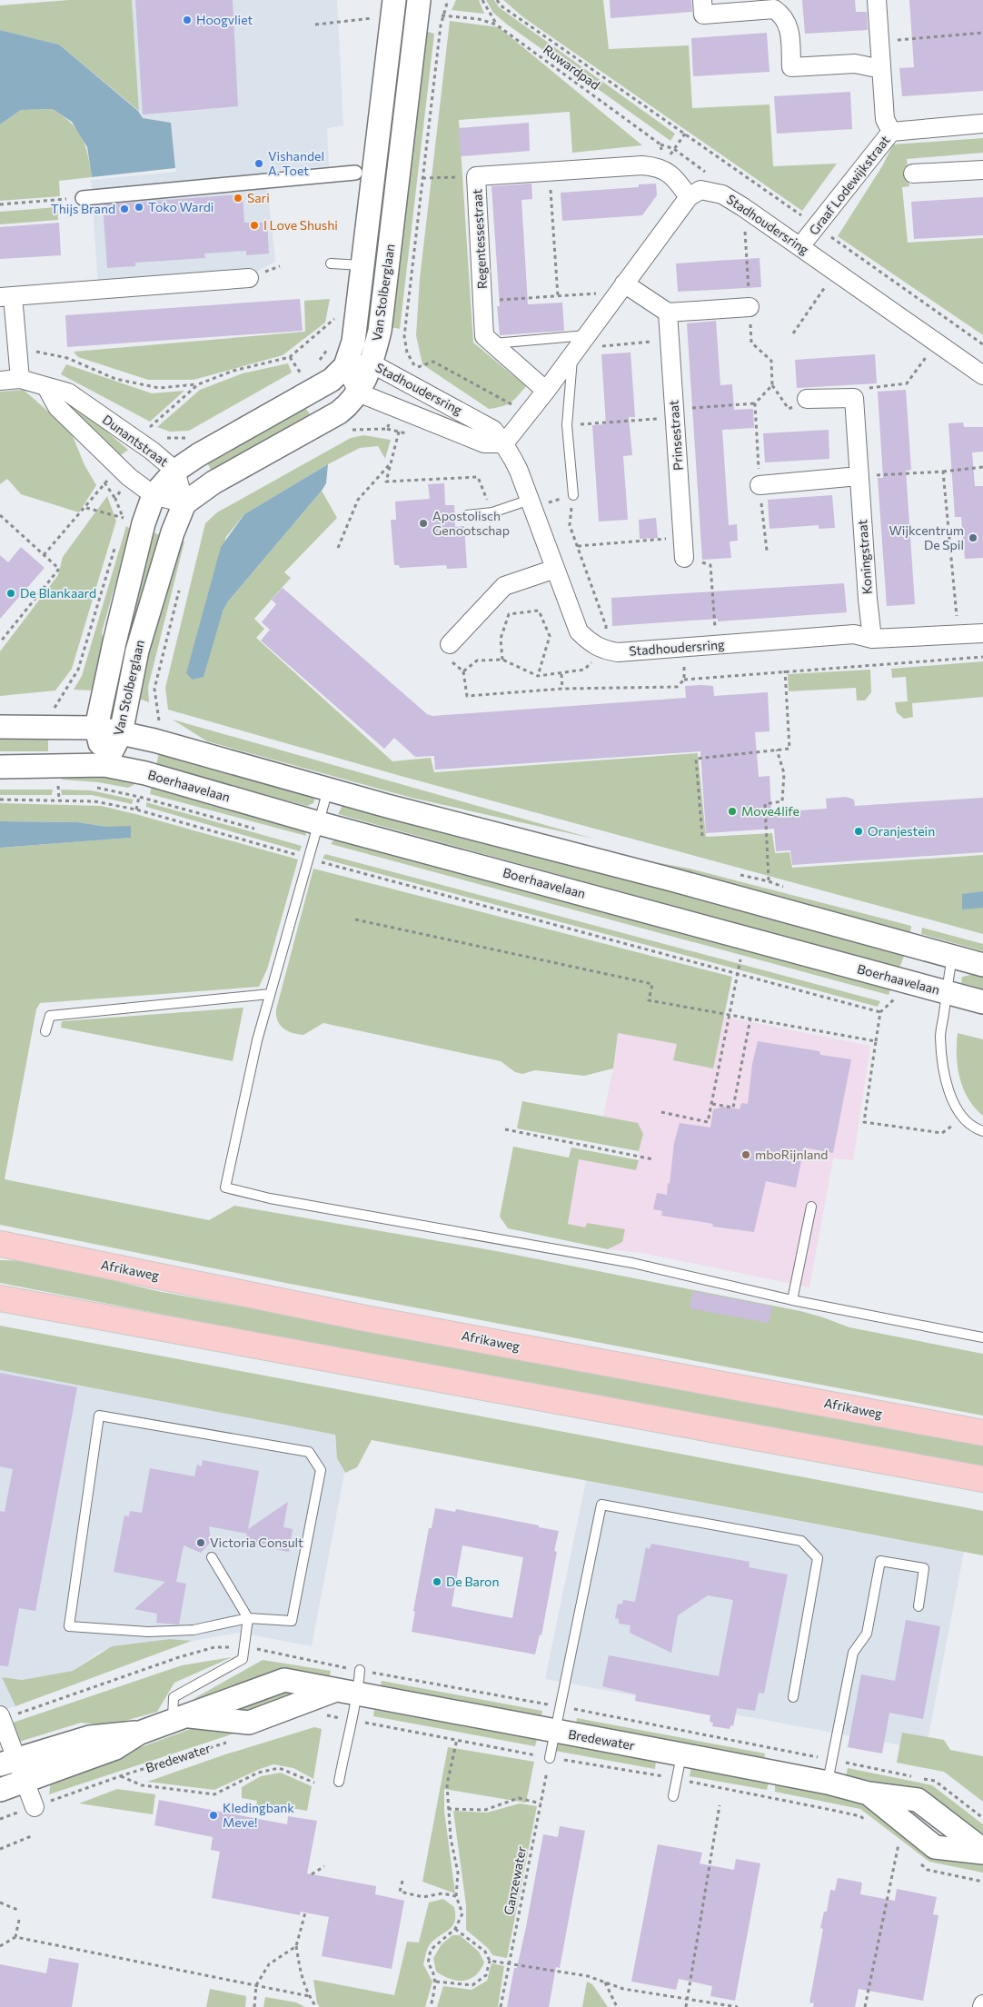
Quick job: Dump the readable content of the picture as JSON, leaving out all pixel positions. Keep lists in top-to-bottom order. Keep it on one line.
{"streets":{"main road":["Afrikaweg"],"street":["Graaf Lodewijkstraat","Stadhoudersring","Regentessestraat","Van Stolberglaan","Prinsestraat","Dunantstraat","Koningstraat","Boerhaavelaan","Bredewater"],"path":["Ruwardpad","Ganzewater"]},"crossings":[["Ruwardpad","Stadhoudersring"],["Graaf Lodewijkstraat","Stadhoudersring"],["Stadhoudersring","Van Stolberglaan"],["Stadhoudersring","Koningstraat"],["Van Stolberglaan","Dunantstraat"],["Van Stolberglaan","Boerhaavelaan"]],"places":["Hoogvliet","Vishandel A. Toet","Sari","Toko Wardi","Thijs Brand","I Love Shushi","Apostolisch Genootschap","Wijkcentrum De Spil","De Blankaard","Move4life","Oranjestein","mboRijnland","Victoria Consult","De Baron","Kledingbank Meve!"]}
